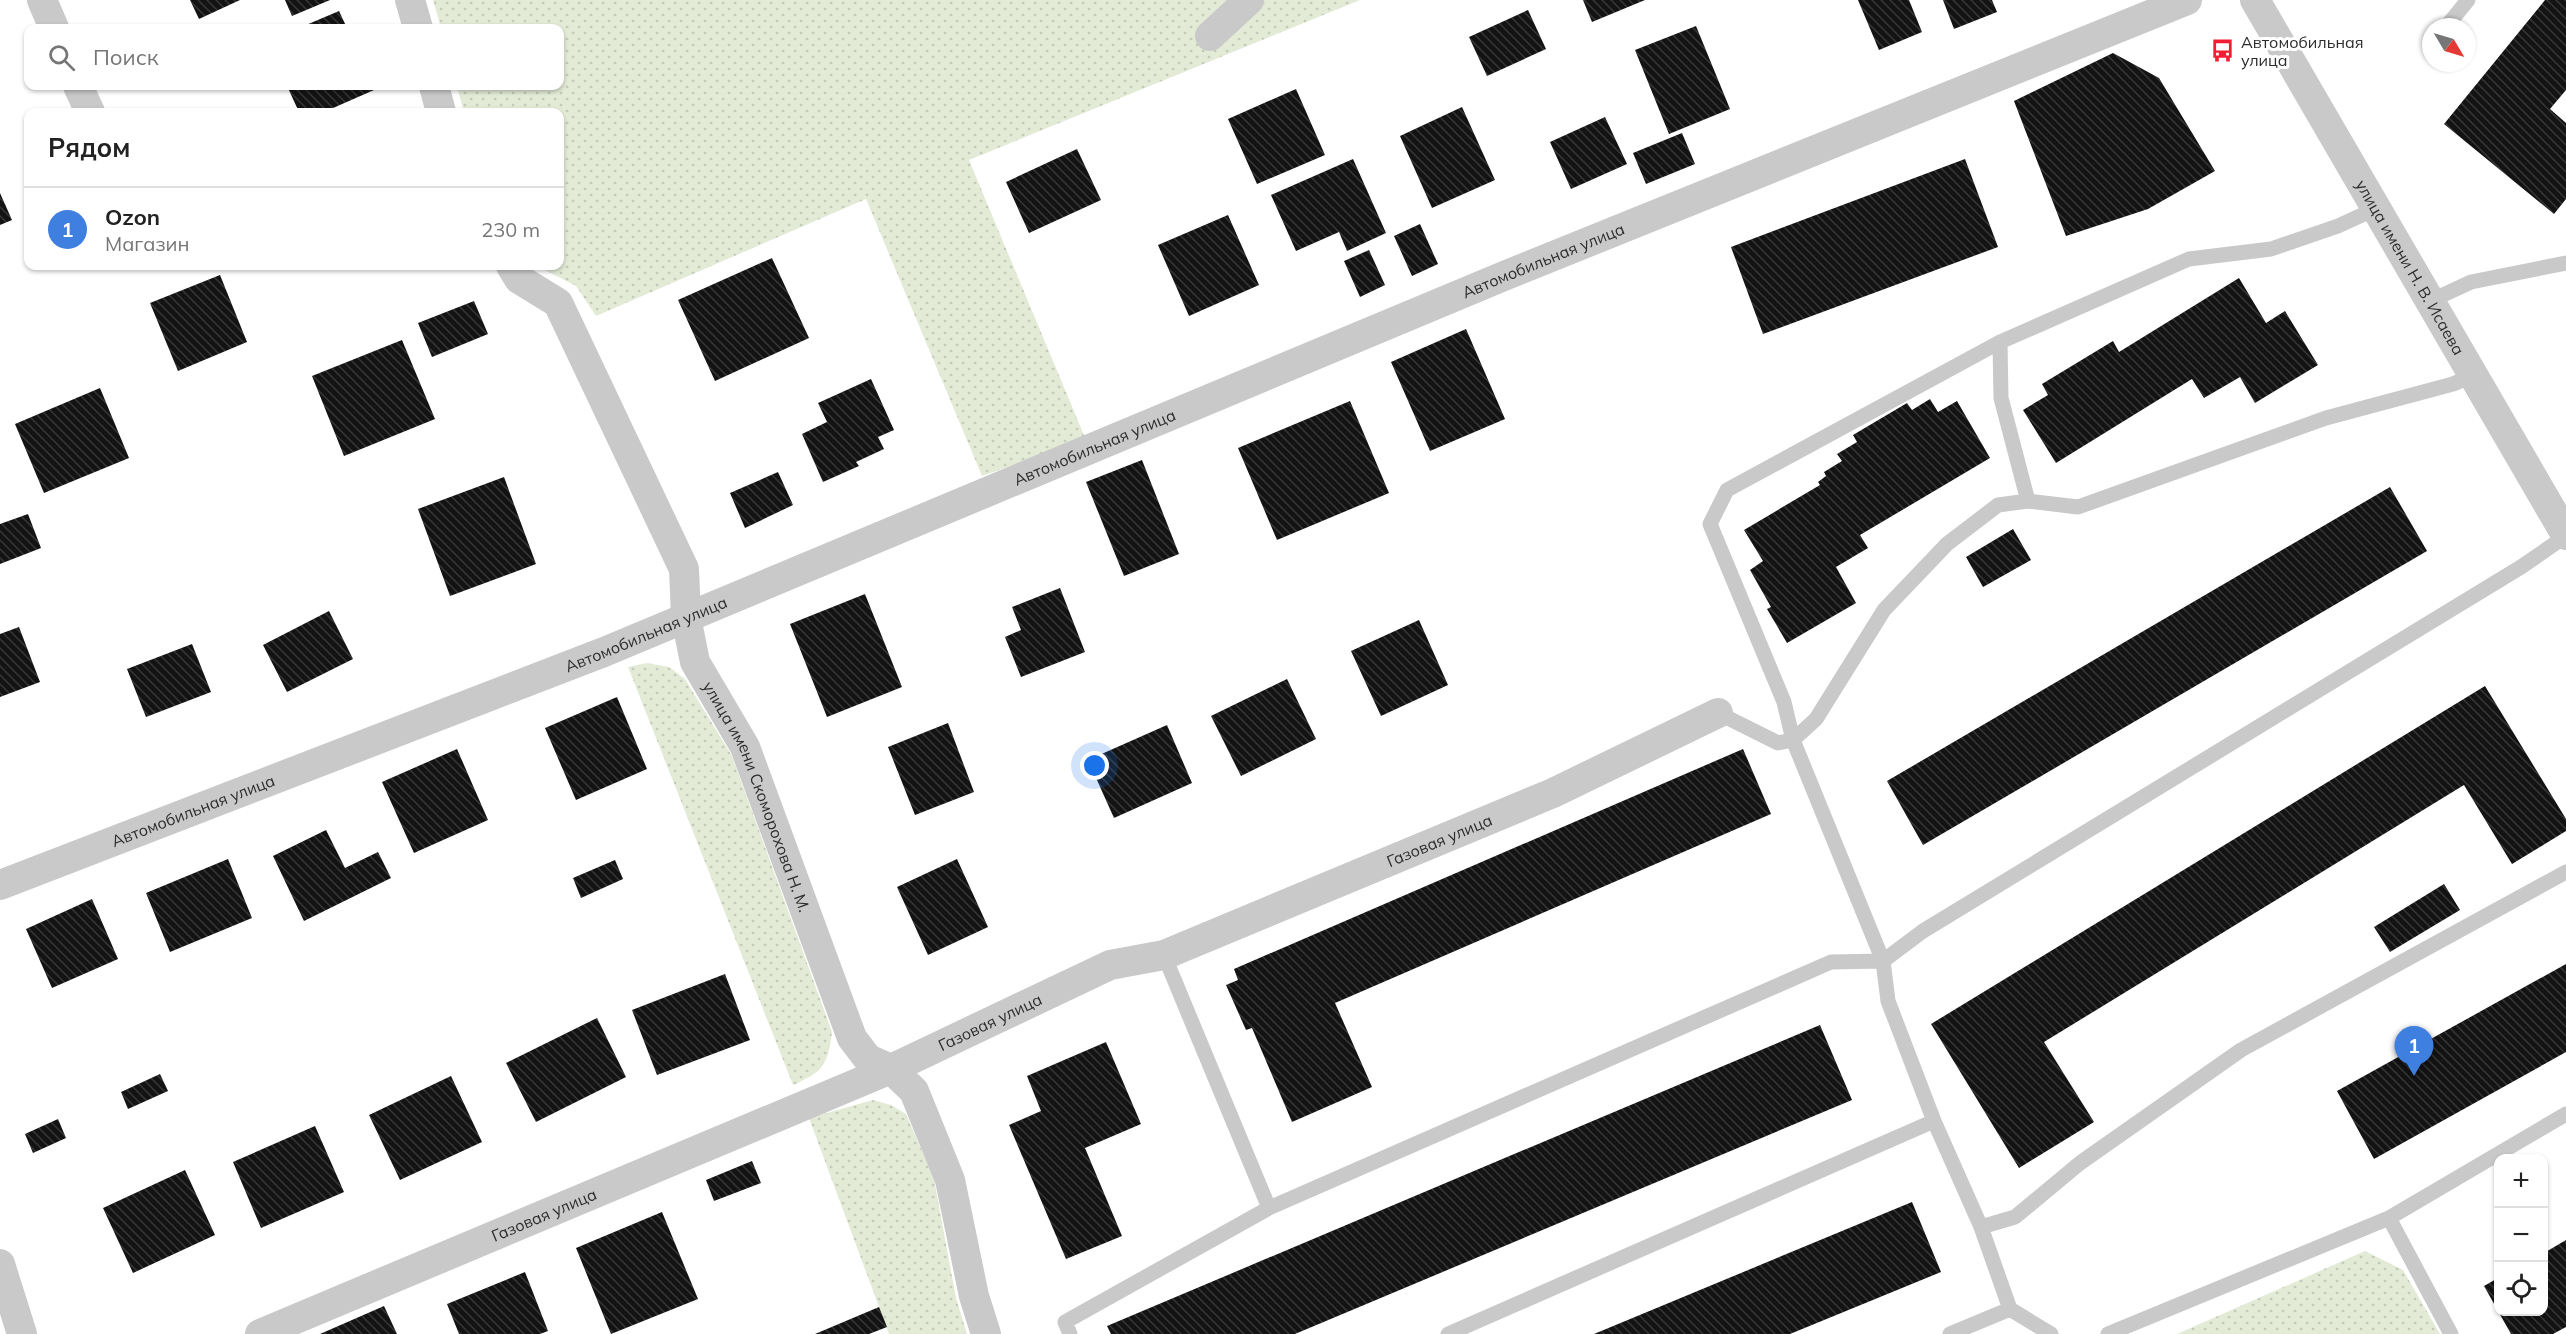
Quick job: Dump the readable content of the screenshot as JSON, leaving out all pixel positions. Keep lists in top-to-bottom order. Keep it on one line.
{"streets":{"street":["Автомобильная улица","улица имени Н. В. Исаева","улица имени Скоморохова Н. М.","Газовая улица"]},"crossings":[["Автомобильная улица","улица имени Скоморохова Н. М."],["улица имени Скоморохова Н. М.","Газовая улица"]],"places":{"bus stop":["Автомобильная улица"]},"north":"bottom right","page":{"search":"Поиск","heading":"Рядом","list":[{"mark":"1","name":"Ozon","note":"Магазин","value":"230 m"}],"pins":"1","map_buttons":["+","−"]}}
